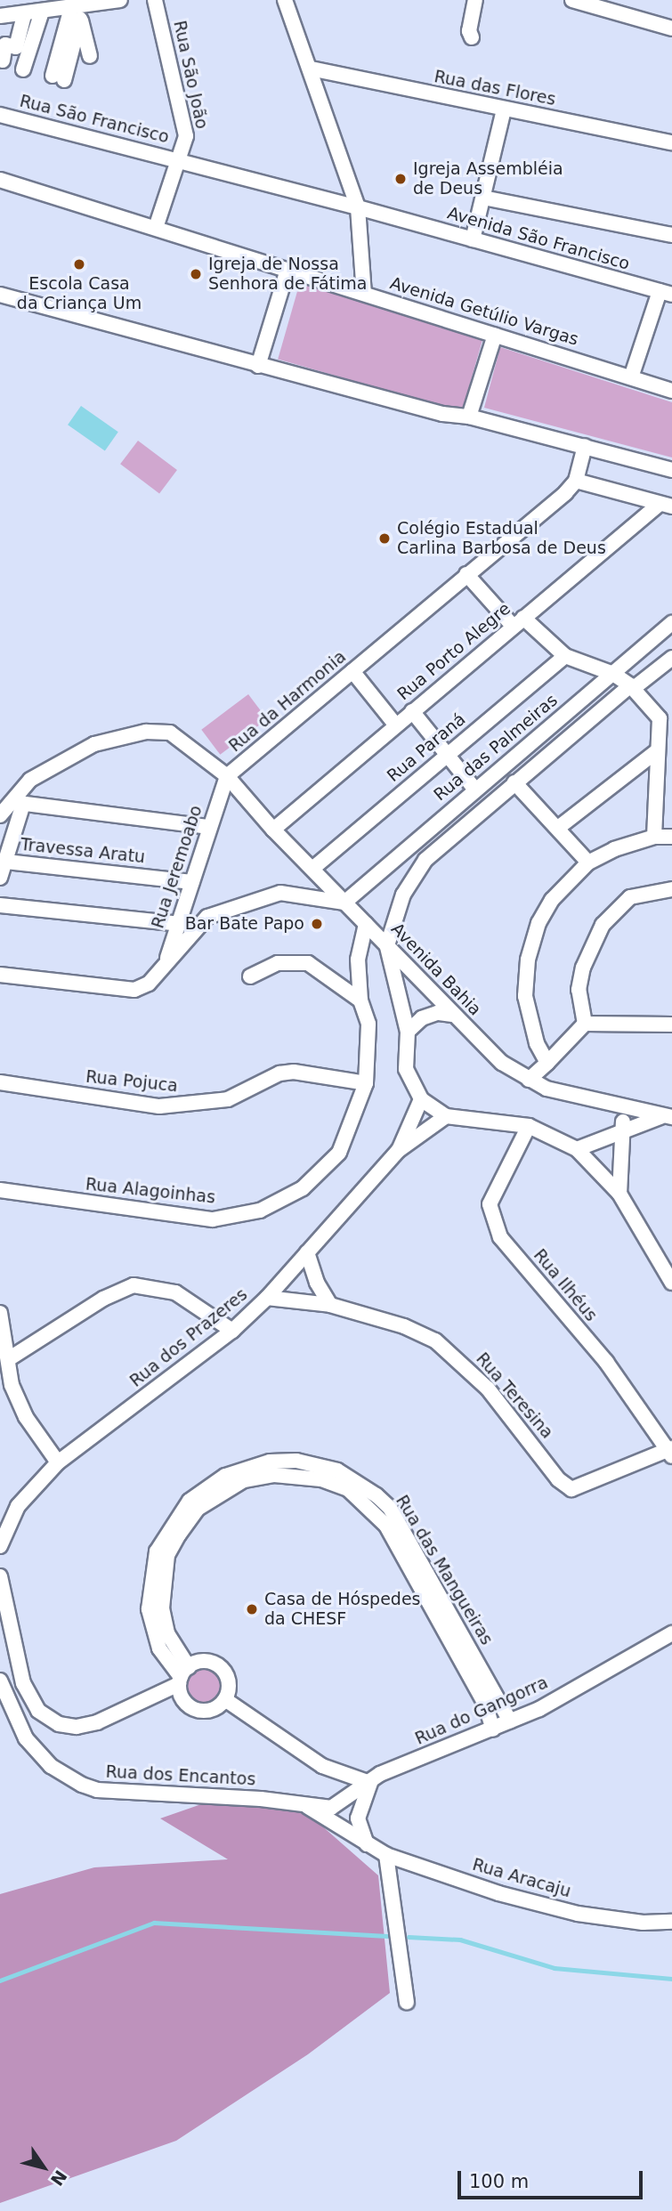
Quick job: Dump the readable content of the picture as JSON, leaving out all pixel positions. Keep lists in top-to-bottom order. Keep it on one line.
{"streets":{"street":["Rua São João","Rua das Flores","Rua São Francisco","Avenida São Francisco","Avenida Getúlio Vargas","Rua Porto Alegre","Rua da Harmonia","Rua Paraná","Rua das Palmeiras","Travessa Aratu","Rua Jeremoabo","Avenida Bahia","Rua Pojuca","Rua Alagoinhas","Rua Ilhéus","Rua dos Prazeres","Rua Teresina","Rua das Mangueiras","Rua do Gangorra","Rua dos Encantos","Rua Aracaju"]},"crossings":[["Rua São João","Rua São Francisco"],["Rua São João","Avenida São Francisco"],["Rua São João","Avenida Getúlio Vargas"],["Rua São Francisco","Avenida São Francisco"],["Rua Porto Alegre","Avenida Bahia"],["Rua da Harmonia","Rua Jeremoabo"],["Rua da Harmonia","Avenida Bahia"],["Rua Paraná","Avenida Bahia"],["Rua das Palmeiras","Avenida Bahia"],["Travessa Aratu","Rua Jeremoabo"],["Rua Jeremoabo","Avenida Bahia"],["Avenida Bahia","Rua Alagoinhas"],["Rua Pojuca","Rua Alagoinhas"],["Rua Ilhéus","Rua Teresina"],["Rua dos Prazeres","Rua Teresina"],["Rua das Mangueiras","Rua do Gangorra"],["Rua do Gangorra","Rua dos Encantos"],["Rua dos Encantos","Rua Aracaju"]],"places":["Igreja Assembléia de Deus","Escola Casa da Criança Um","Igreja de Nossa Senhora de Fátima","Colégio Estadual Carlina Barbosa de Deus","Bar Bate Papo","Casa de Hóspedes da CHESF"],"scale_bar":"100 m","north":"bottom right"}
